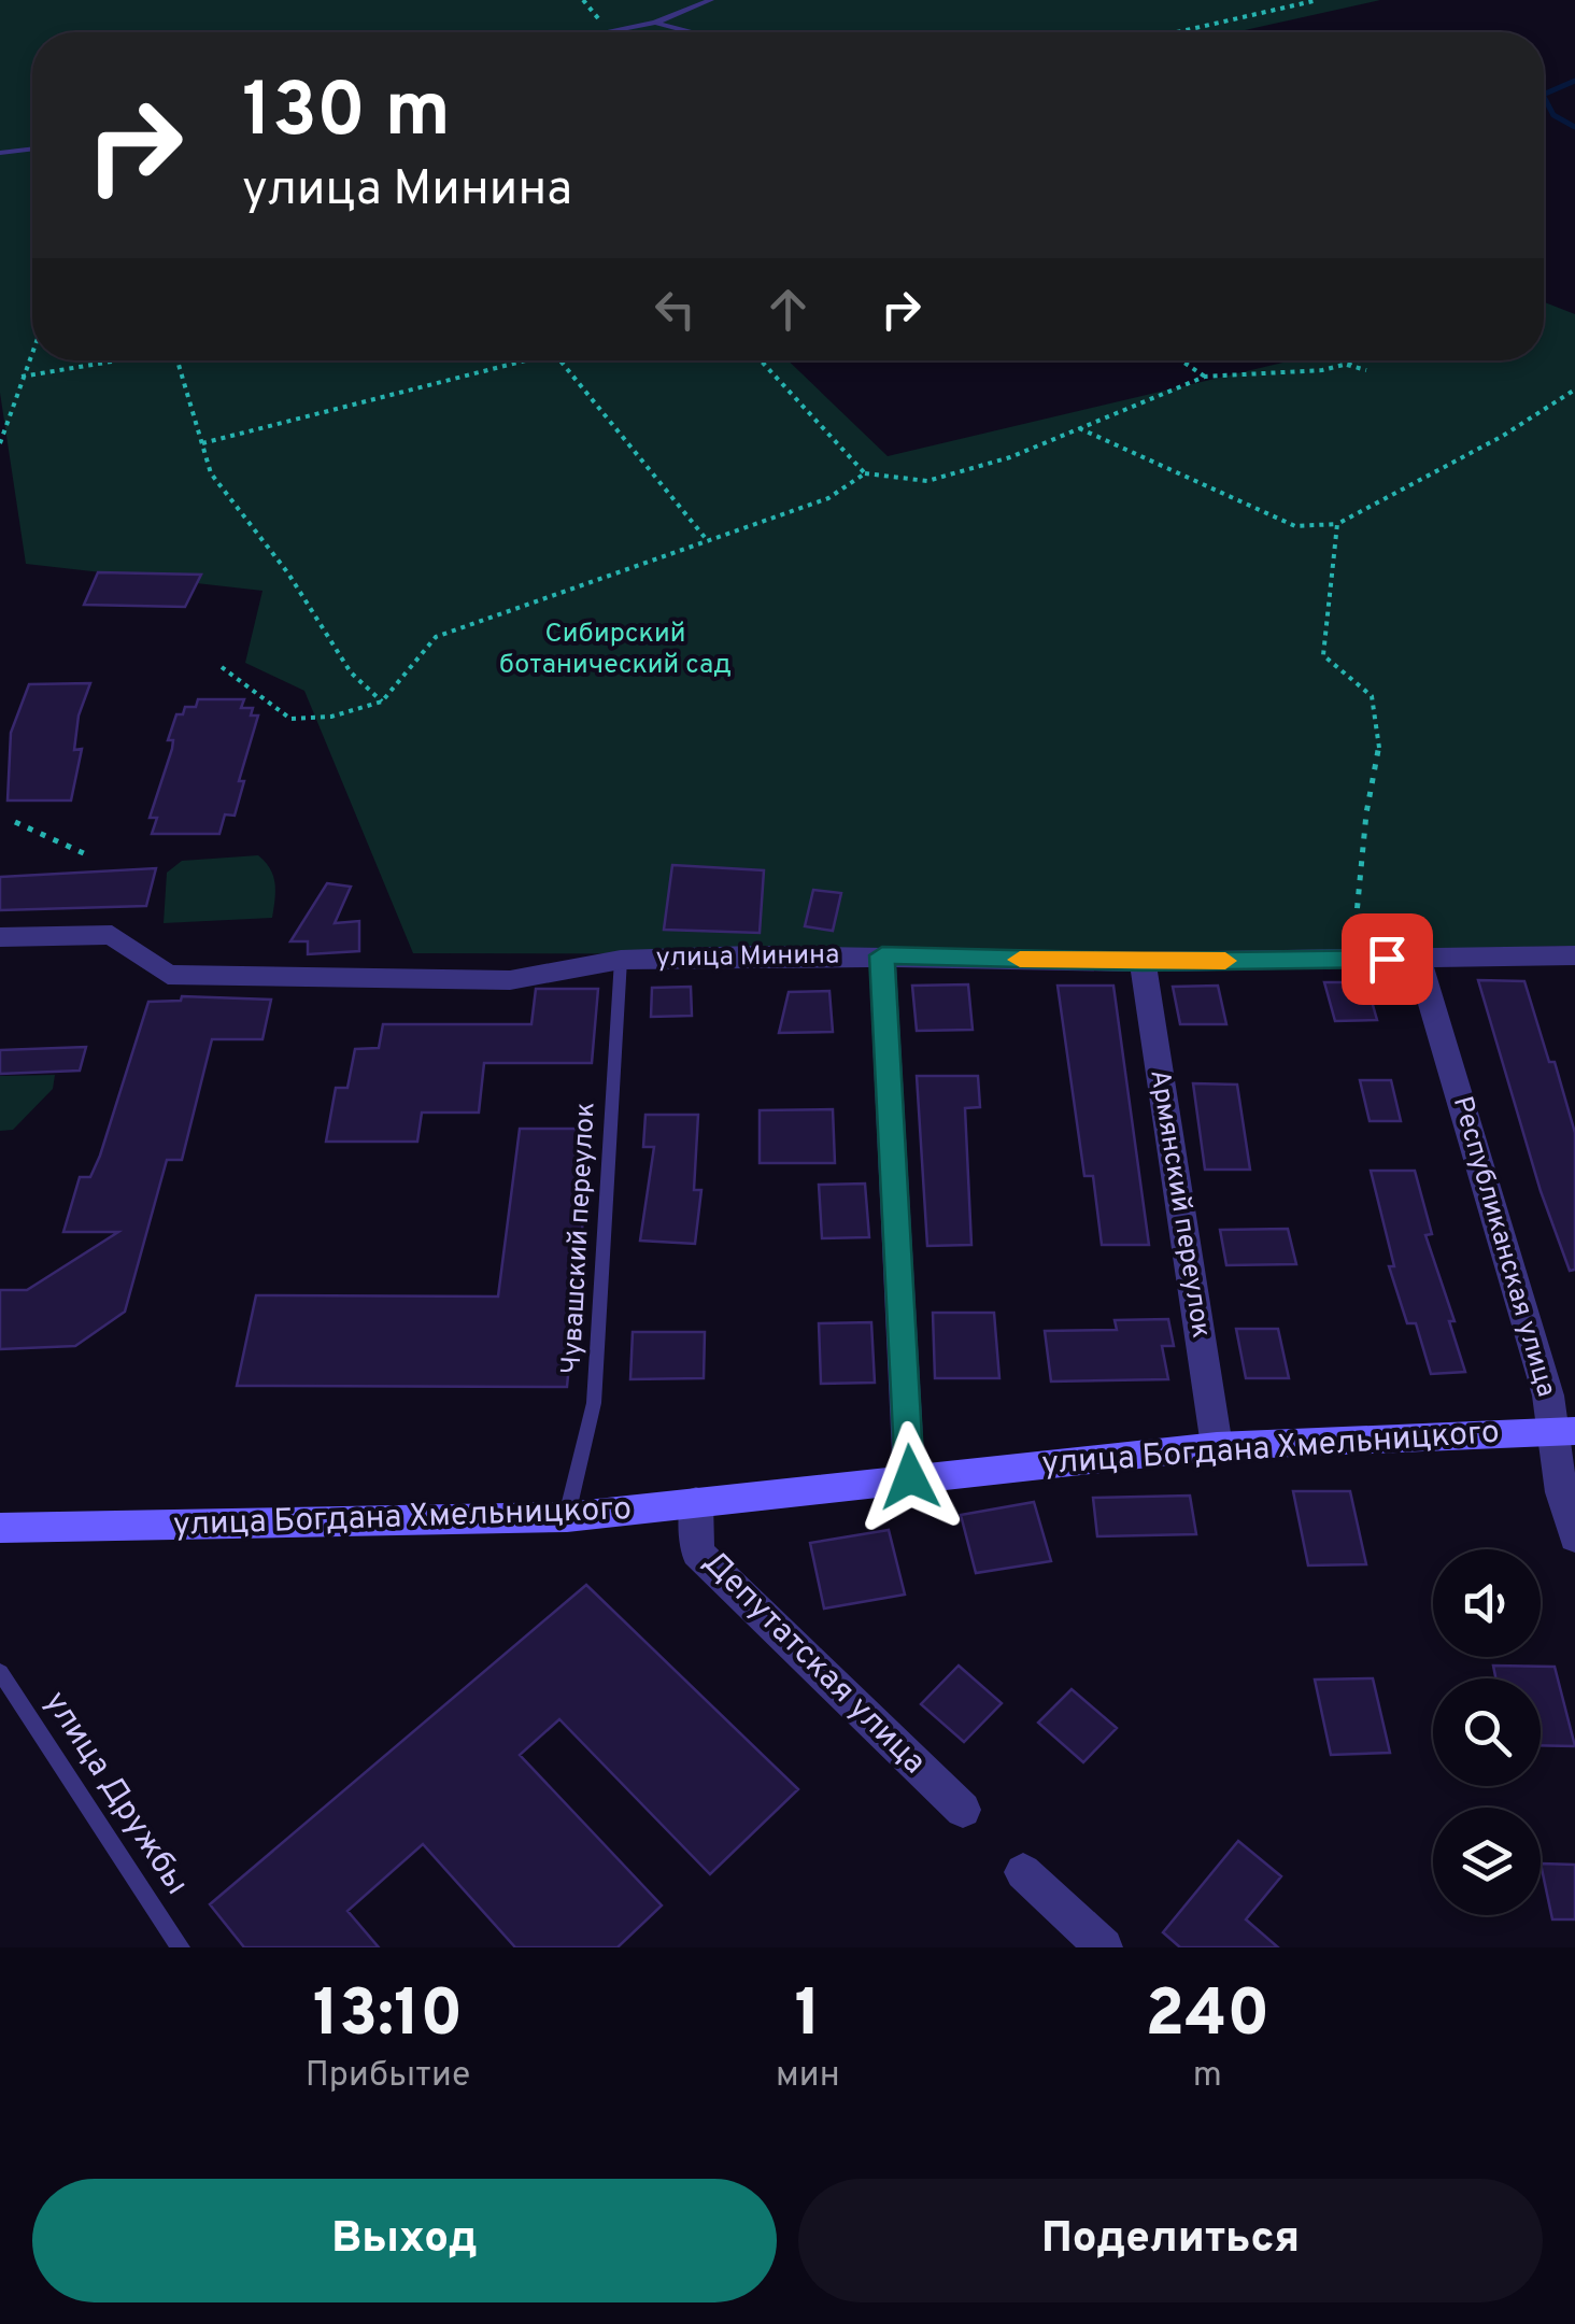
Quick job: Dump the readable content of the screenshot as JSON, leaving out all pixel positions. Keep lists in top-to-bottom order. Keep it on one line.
{"streets":{"street":["улица Минина","Армянский переулок","Республиканская улица","улица Богдана Хмельницкого","Депутатская улица"],"lane":["Чувашский переулок","улица Дружбы"]},"crossings":[["улица Минина","Армянский переулок"],["улица Минина","Чувашский переулок"],["улица Минина","Республиканская улица"],["Армянский переулок","улица Богдана Хмельницкого"],["Чувашский переулок","улица Богдана Хмельницкого"],["Республиканская улица","улица Богдана Хмельницкого"],["улица Богдана Хмельницкого","Депутатская улица"]],"parks":["Сибирский ботанический сад"],"page":{"turn":["130 m","улица Минина"],"eta":["13:10","Прибытие","1","мин","240","m"],"buttons":["Выход","Поделиться"]}}
